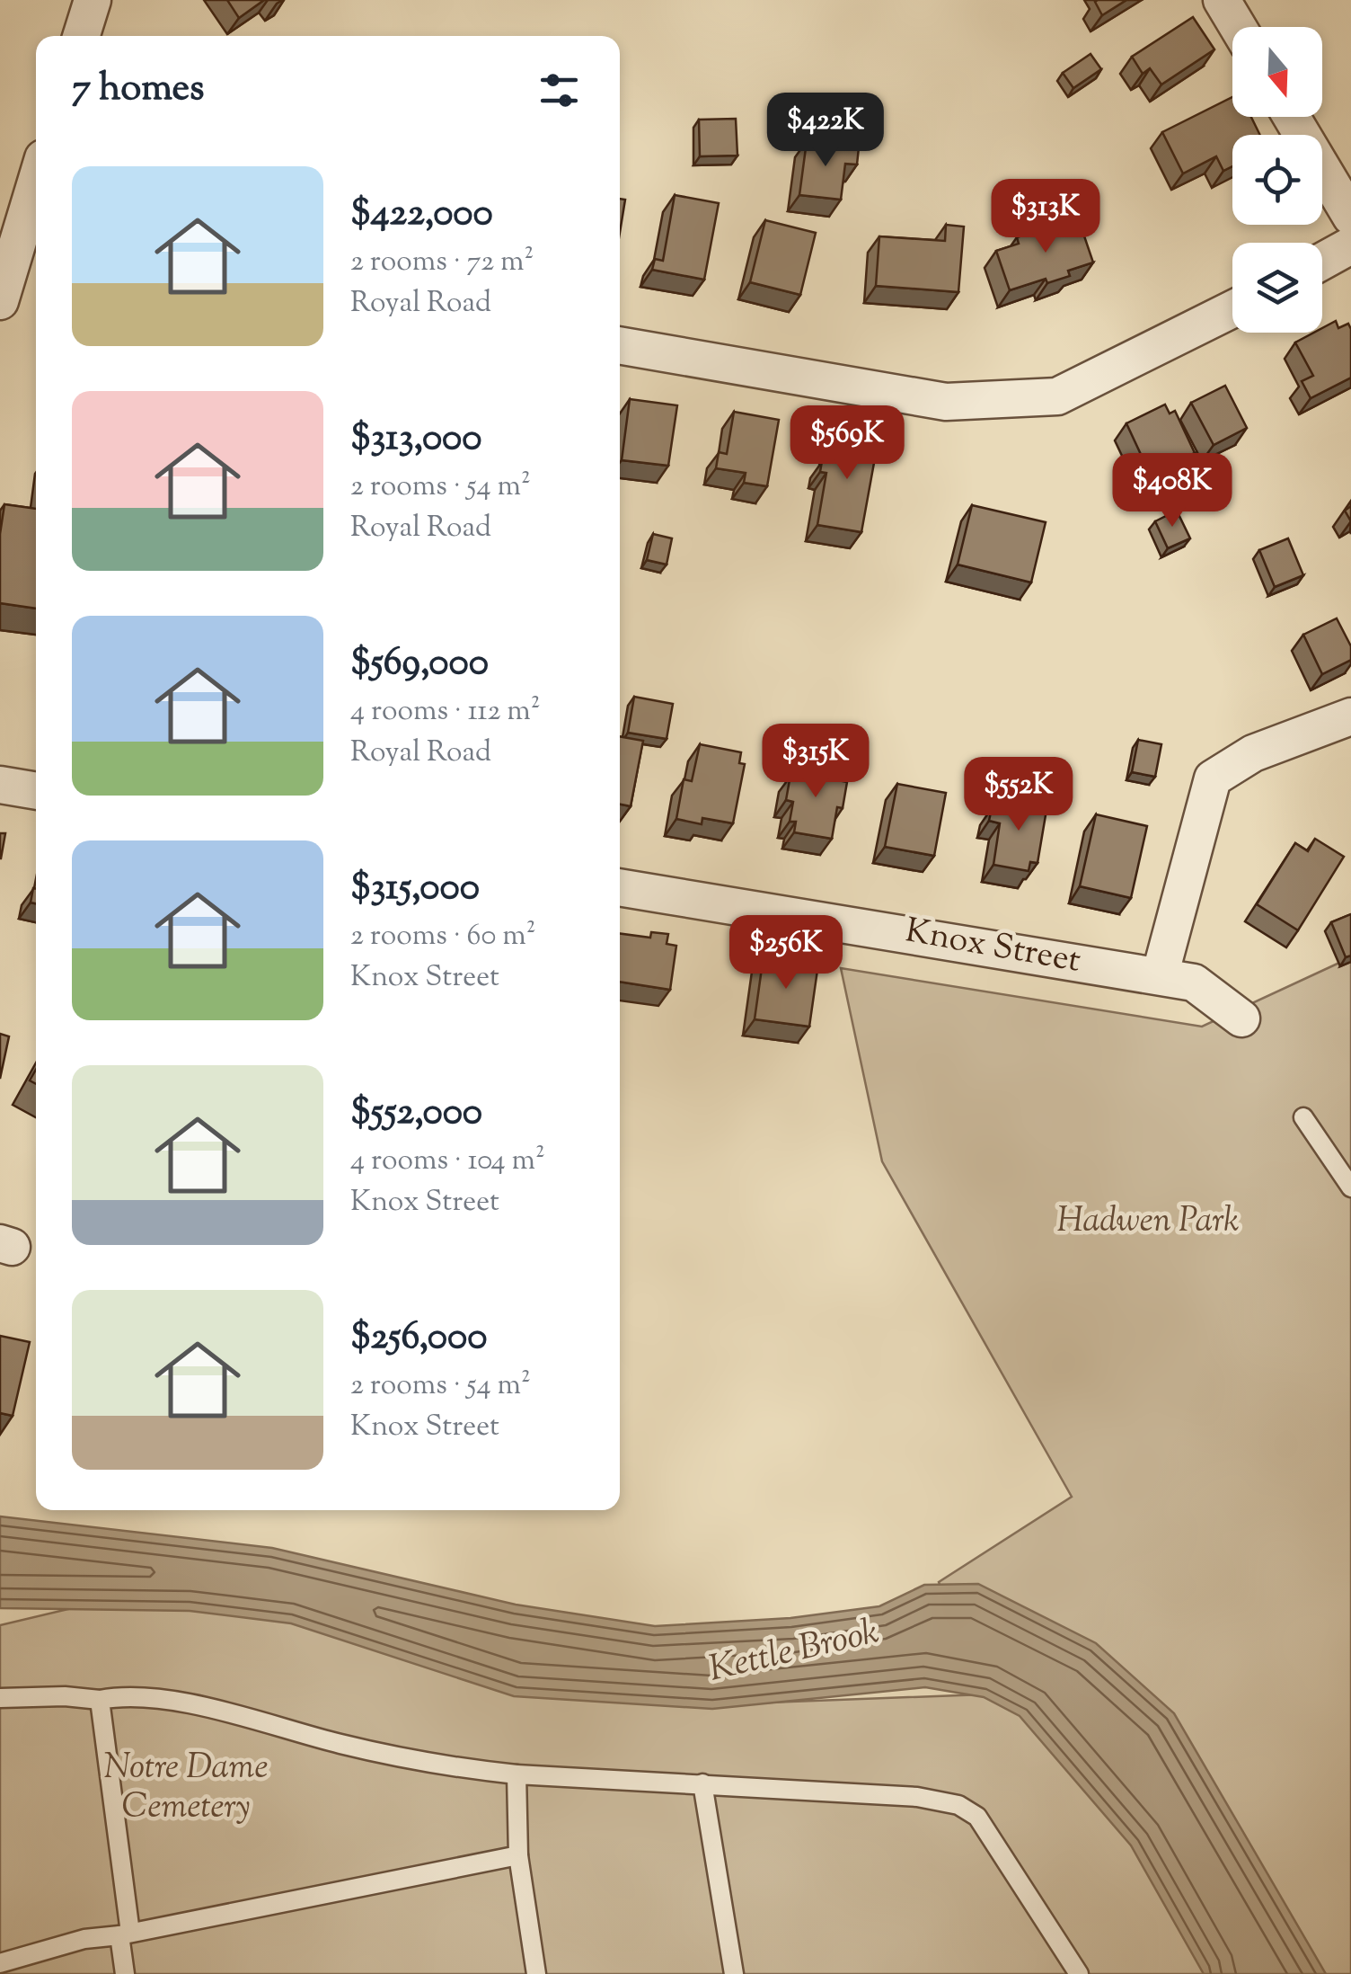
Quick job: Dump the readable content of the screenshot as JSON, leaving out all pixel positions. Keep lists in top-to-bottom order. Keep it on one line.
{"streets":{"street":["Knox Street"]},"water":["Kettle Brook"],"parks":["Hadwen Park","Notre Dame Cemetery"],"north":"bottom","page":{"heading":"7 homes","price":["$422K","$313K","$569K","$408K","$315K","$552K","$256K"],"list":[{"name":"$422,000","note":"2 rooms · 72 m² · Royal Road"},{"name":"$313,000","note":"2 rooms · 54 m² · Royal Road"},{"name":"$569,000","note":"4 rooms · 112 m² · Royal Road"},{"name":"$315,000","note":"2 rooms · 60 m² · Knox Street"},{"name":"$552,000","note":"4 rooms · 104 m² · Knox Street"},{"name":"$256,000","note":"2 rooms · 54 m² · Knox Street"}]}}
